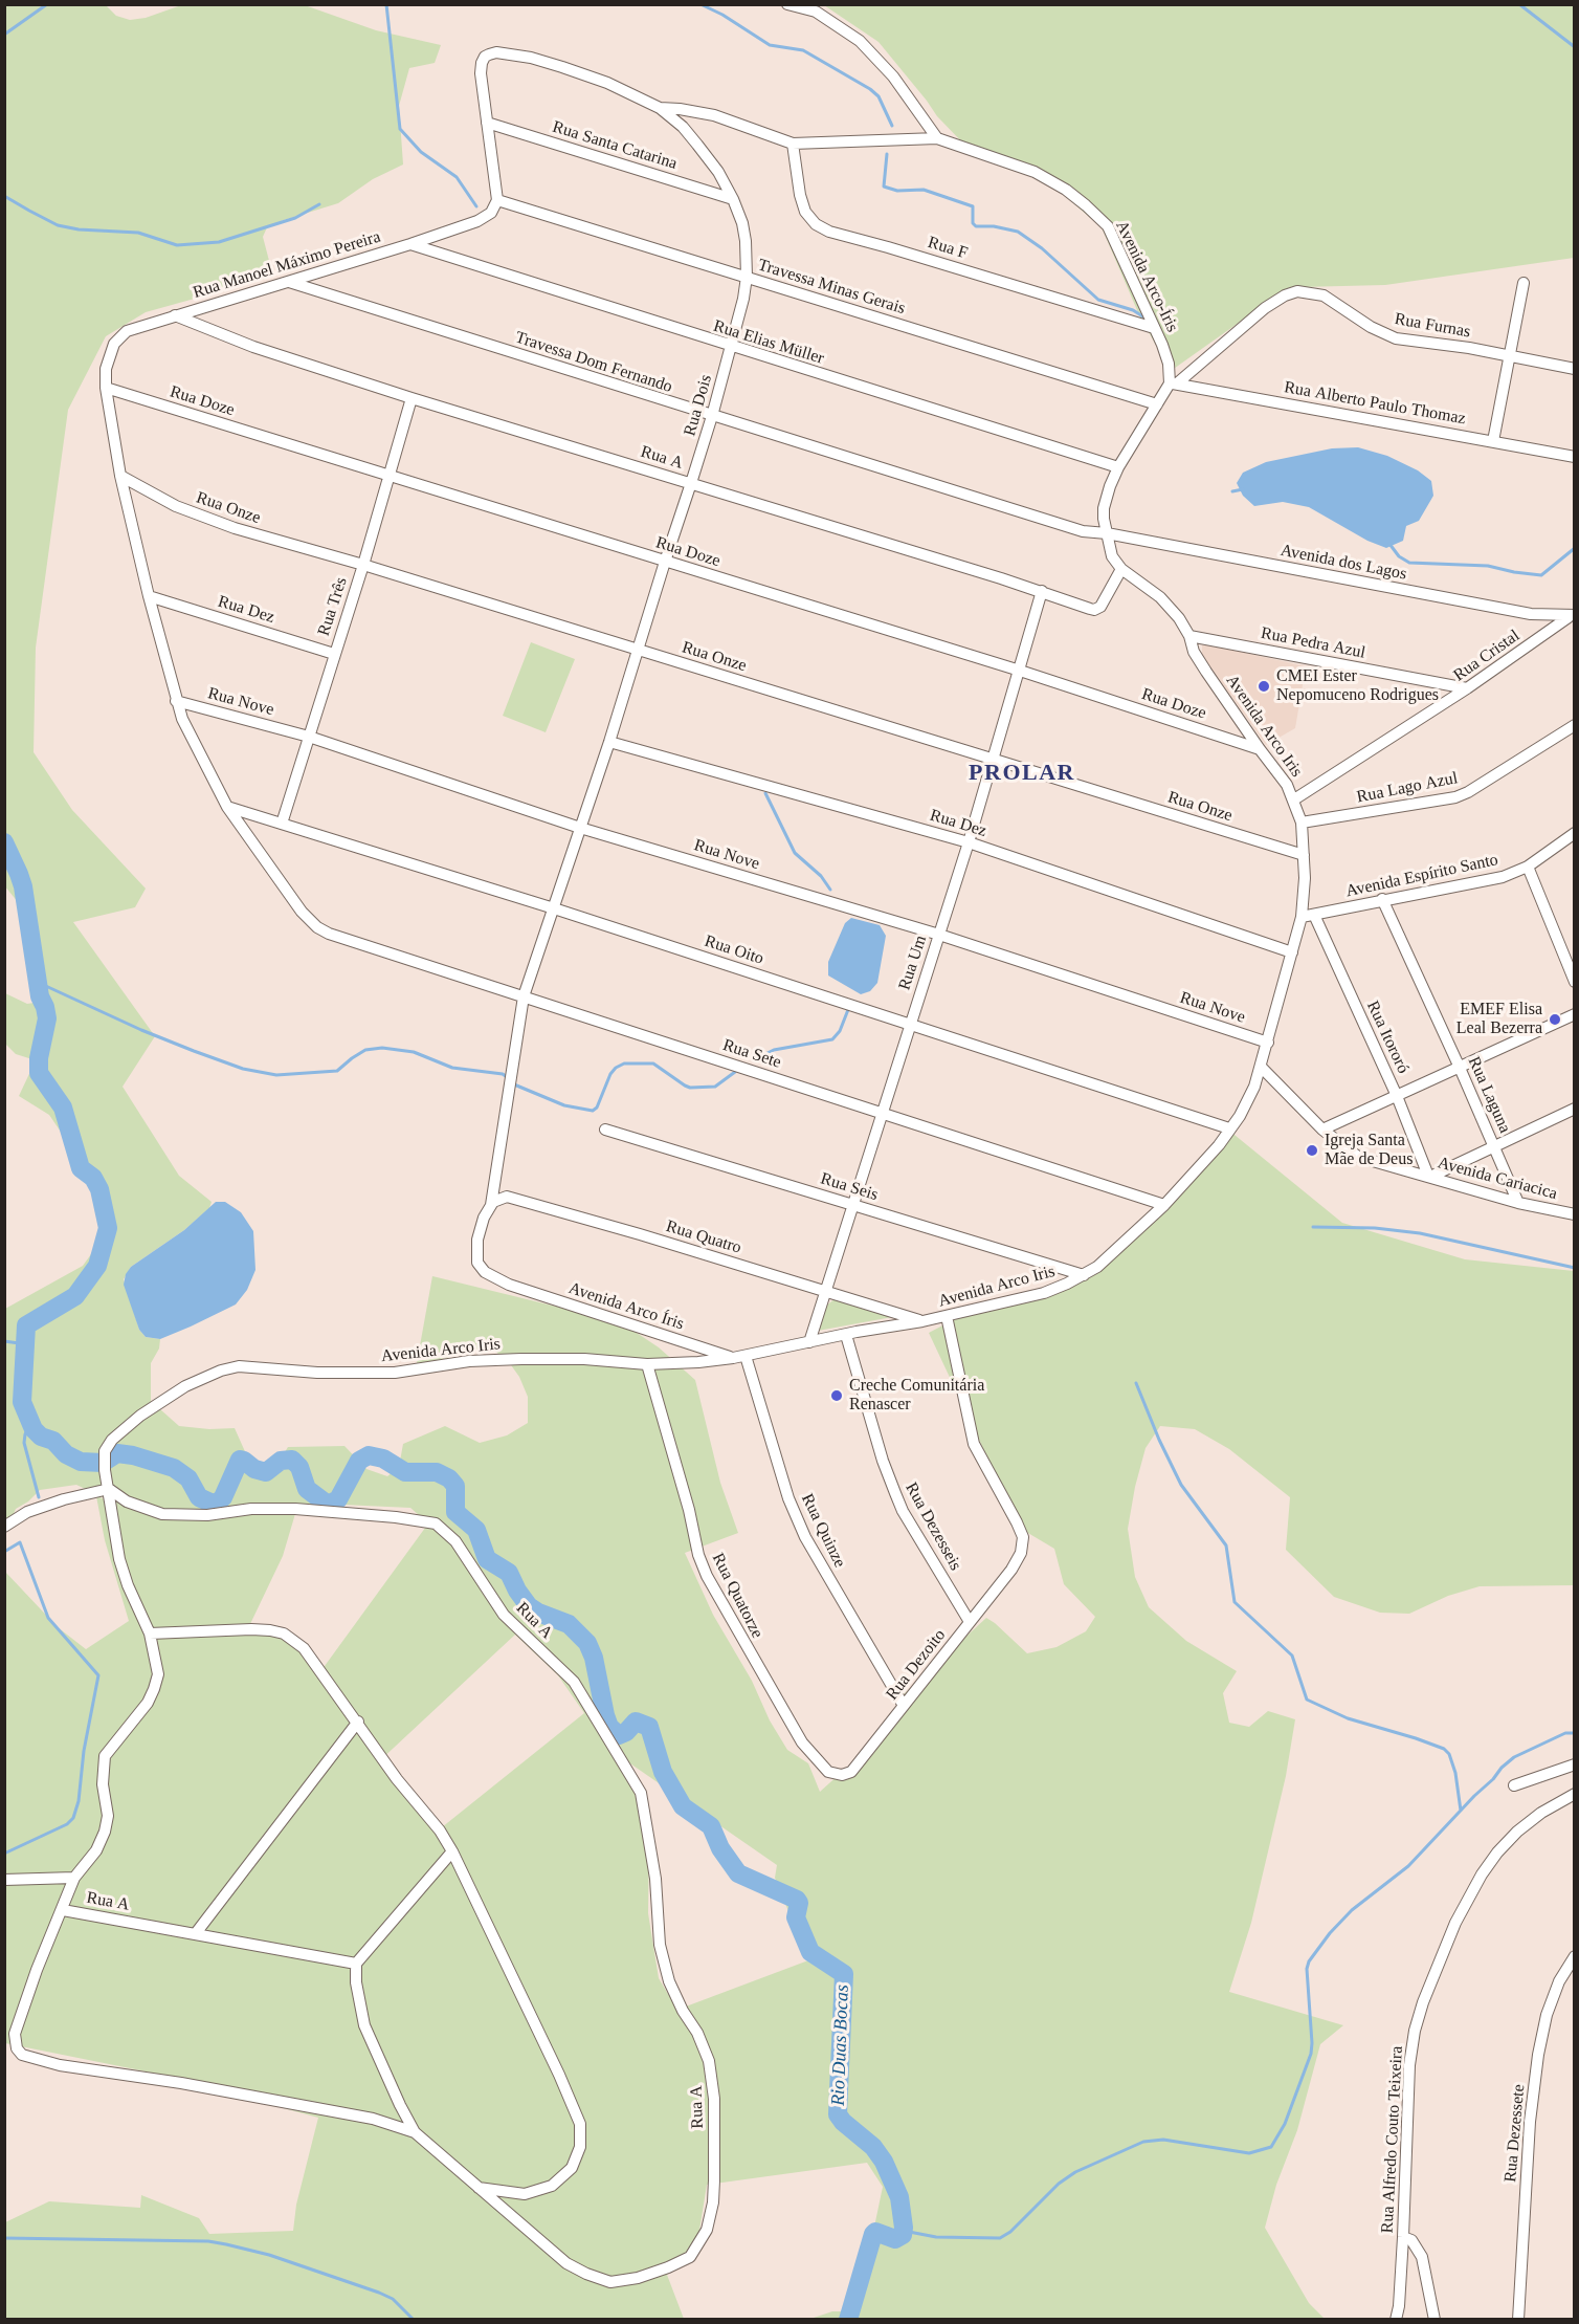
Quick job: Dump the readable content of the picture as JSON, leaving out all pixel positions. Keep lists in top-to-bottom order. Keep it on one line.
{"streets":{"street":["Rua Santa Catarina","Rua F","Rua Manoel Máximo Pereira","Avenida Arco-Íris","Travessa Minas Gerais","Rua Furnas","Rua Elias Müller","Travessa Dom Fernando","Rua Doze","Rua Alberto Paulo Thomaz","Rua Dois","Rua A","Rua Onze","Avenida dos Lagos","Rua Três","Rua Dez","Rua Pedra Azul","Rua Cristal","Rua Nove","Avenida Arco Iris","Rua Lago Azul","Avenida Espírito Santo","Rua Oito","Rua Um","Rua Itororó","Rua Sete","Rua Laguna","Avenida Cariacica","Rua Seis","Rua Quatro","Avenida Arco Íris","Rua Dezesseis","Rua Quinze","Rua Quatorze","Rua Dezoito","Rua Dezessete","Rua Alfredo Couto Teixeira"]},"crossings":[["Rua Santa Catarina","Rua Dois"],["Rua F","Avenida Arco-Íris"],["Rua Manoel Máximo Pereira","Travessa Minas Gerais"],["Rua Manoel Máximo Pereira","Rua Elias Müller"],["Rua Manoel Máximo Pereira","Travessa Dom Fernando"],["Rua Manoel Máximo Pereira","Rua Doze"],["Rua Manoel Máximo Pereira","Rua A"],["Rua Manoel Máximo Pereira","Rua Onze"],["Rua Manoel Máximo Pereira","Rua Dez"],["Rua Manoel Máximo Pereira","Rua Nove"],["Rua Manoel Máximo Pereira","Rua Oito"],["Rua Manoel Máximo Pereira","Rua Sete"],["Avenida Arco-Íris","Rua Furnas"],["Avenida Arco-Íris","Rua Alberto Paulo Thomaz"],["Travessa Minas Gerais","Rua Dois"],["Rua Furnas","Rua Alberto Paulo Thomaz"],["Rua Elias Müller","Rua Dois"],["Travessa Dom Fernando","Rua Dois"],["Travessa Dom Fernando","Avenida dos Lagos"],["Travessa Dom Fernando","Avenida Arco Iris"],["Rua Doze","Rua Dois"],["Rua Doze","Rua Três"],["Rua Doze","Avenida Arco Iris"],["Rua Doze","Rua Um"],["Rua Dois","Rua A"],["Rua Dois","Rua Onze"],["Rua Dois","Rua Dez"],["Rua Dois","Rua Nove"],["Rua Dois","Rua Oito"],["Rua Dois","Rua Sete"],["Rua Dois","Rua Quatro"],["Rua Dois","Avenida Arco Íris"],["Rua A","Rua Três"],["Rua A","Avenida Arco Iris"],["Rua A","Rua Um"],["Rua Onze","Rua Três"],["Rua Onze","Avenida Arco Iris"],["Rua Onze","Rua Um"],["Avenida dos Lagos","Rua Cristal"],["Avenida dos Lagos","Avenida Arco Iris"],["Rua Três","Rua Dez"],["Rua Três","Rua Nove"],["Rua Três","Rua Oito"],["Rua Dez","Avenida Arco Iris"],["Rua Dez","Rua Um"],["Rua Pedra Azul","Rua Cristal"],["Rua Pedra Azul","Avenida Arco Iris"],["Rua Cristal","Avenida Arco Iris"],["Rua Nove","Avenida Arco Iris"],["Rua Nove","Rua Um"],["Avenida Arco Iris","Rua Lago Azul"],["Avenida Arco Iris","Avenida Espírito Santo"],["Avenida Arco Iris","Rua Oito"],["Avenida Arco Iris","Rua Um"],["Avenida Arco Iris","Rua Sete"],["Avenida Arco Iris","Avenida Cariacica"],["Avenida Arco Iris","Rua Seis"],["Avenida Arco Iris","Rua Quatro"],["Avenida Arco Iris","Avenida Arco Íris"],["Avenida Arco Iris","Rua Dezesseis"],["Avenida Arco Iris","Rua Quinze"],["Avenida Arco Iris","Rua Quatorze"],["Avenida Arco Iris","Rua Dezoito"],["Avenida Espírito Santo","Rua Itororó"],["Avenida Espírito Santo","Rua Laguna"],["Rua Oito","Rua Um"],["Rua Um","Rua Sete"],["Rua Um","Rua Seis"],["Rua Um","Rua Quatro"],["Rua Itororó","Avenida Cariacica"],["Rua Laguna","Avenida Cariacica"],["Rua Quatro","Avenida Arco Íris"],["Rua Dezesseis","Rua Dezoito"],["Rua Quinze","Rua Dezoito"],["Rua Quatorze","Rua Dezoito"]],"districts":["PROLAR"],"water":["Rio Duas Bocas"],"places":["CMEI Ester Nepomuceno Rodrigues","EMEF Elisa Leal Bezerra","Igreja Santa Mãe de Deus","Creche Comunitária Renascer"]}
